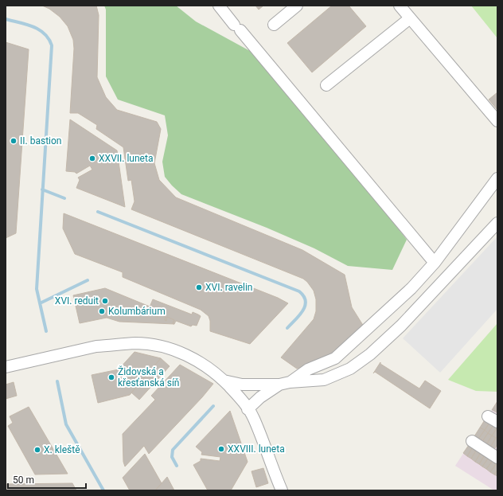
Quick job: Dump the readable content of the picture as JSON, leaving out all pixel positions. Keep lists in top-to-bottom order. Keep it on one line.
{"places":["II. bastion","XXVII. luneta","XVI. ravelin","XVI. reduit","Kolumbárium","Židovská a křesťanská síň","XXVIII. luneta","X. kleště"],"scale_bar":"50 m"}
